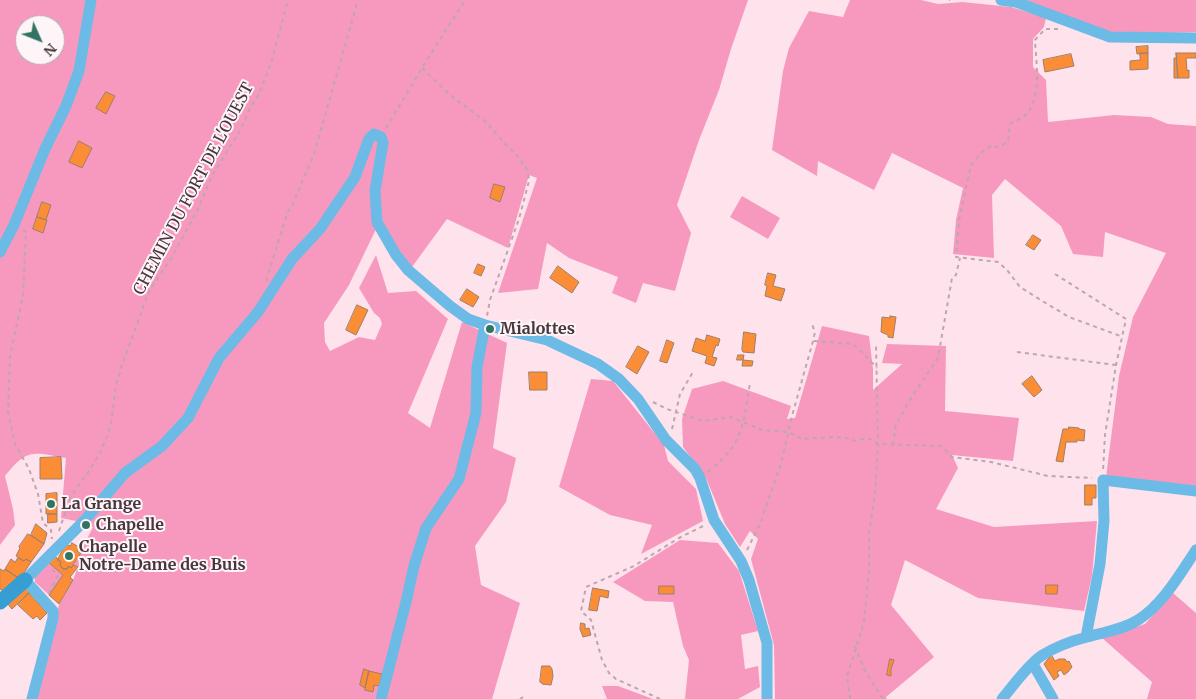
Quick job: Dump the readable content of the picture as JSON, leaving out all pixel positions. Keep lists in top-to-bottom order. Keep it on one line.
{"streets":{"path":["CHEMIN DU FORT DE L'OUEST"]},"places":["Mialottes","La Grange","Chapelle","Chapelle Notre-Dame des Buis"],"north":"bottom right"}
